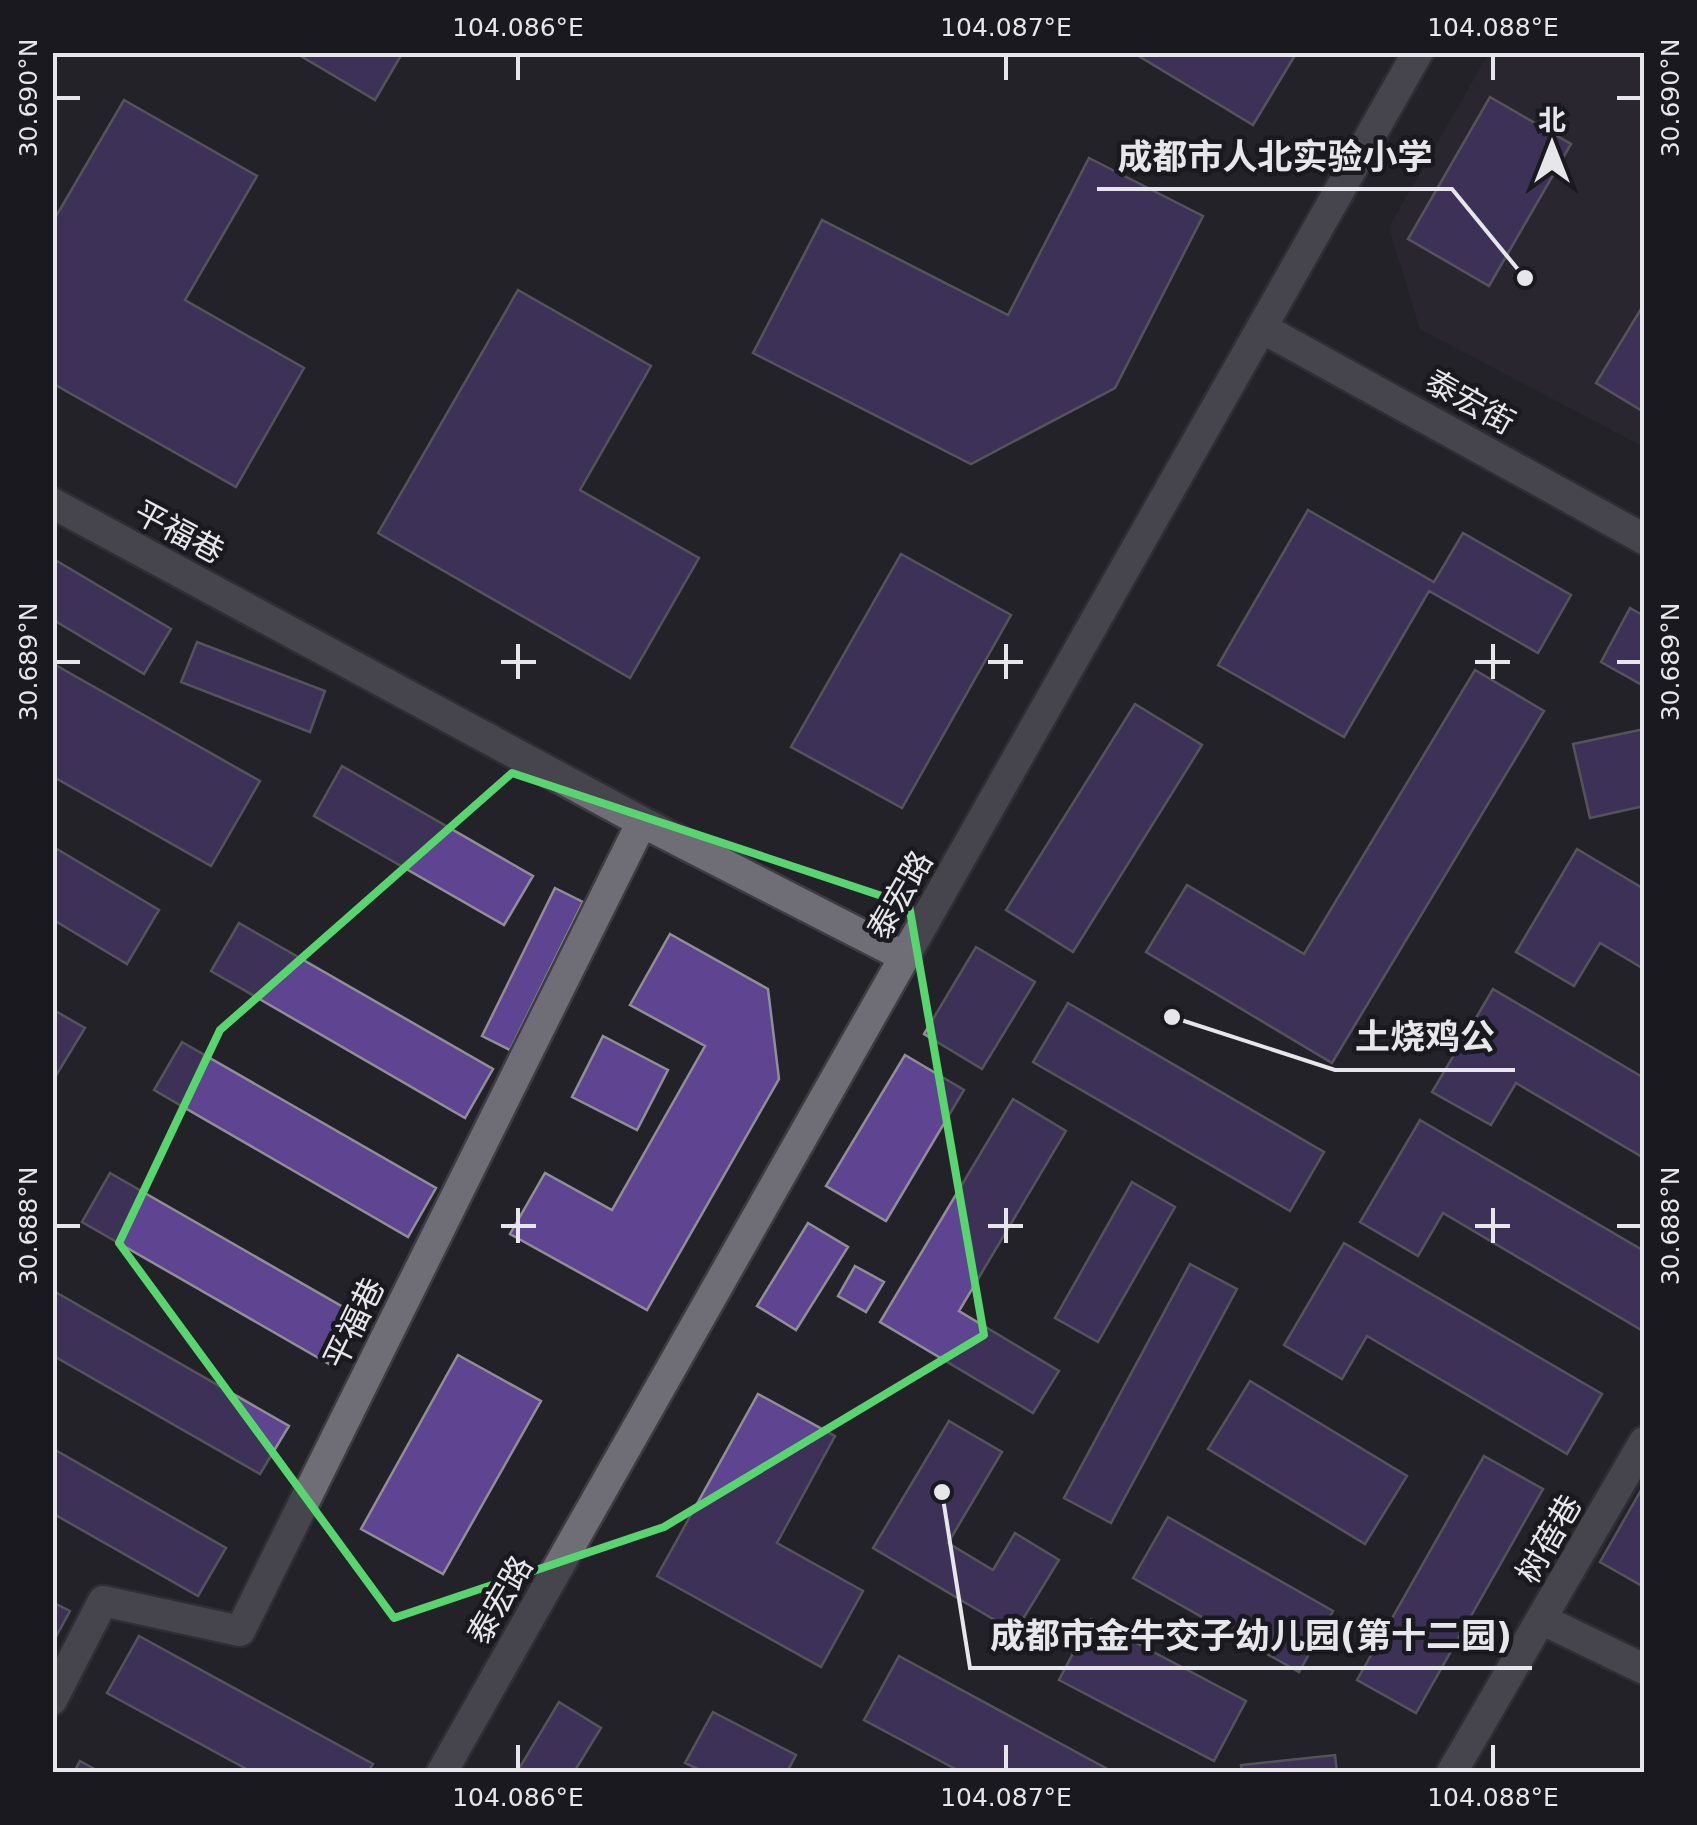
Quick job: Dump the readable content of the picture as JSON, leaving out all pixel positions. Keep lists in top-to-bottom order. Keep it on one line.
{"streets":{"street":["泰宏街","平福巷","泰宏路","树蓓巷"]},"crossings":[["泰宏街","泰宏路"],["平福巷","泰宏路"]],"places":["成都市人北实验小学","土烧鸡公","成都市金牛交子幼儿园(第十二园)"],"north":"top","coordinates":["104.086°E","104.087°E","104.088°E","30.690°N","30.689°N","30.688°N"]}
